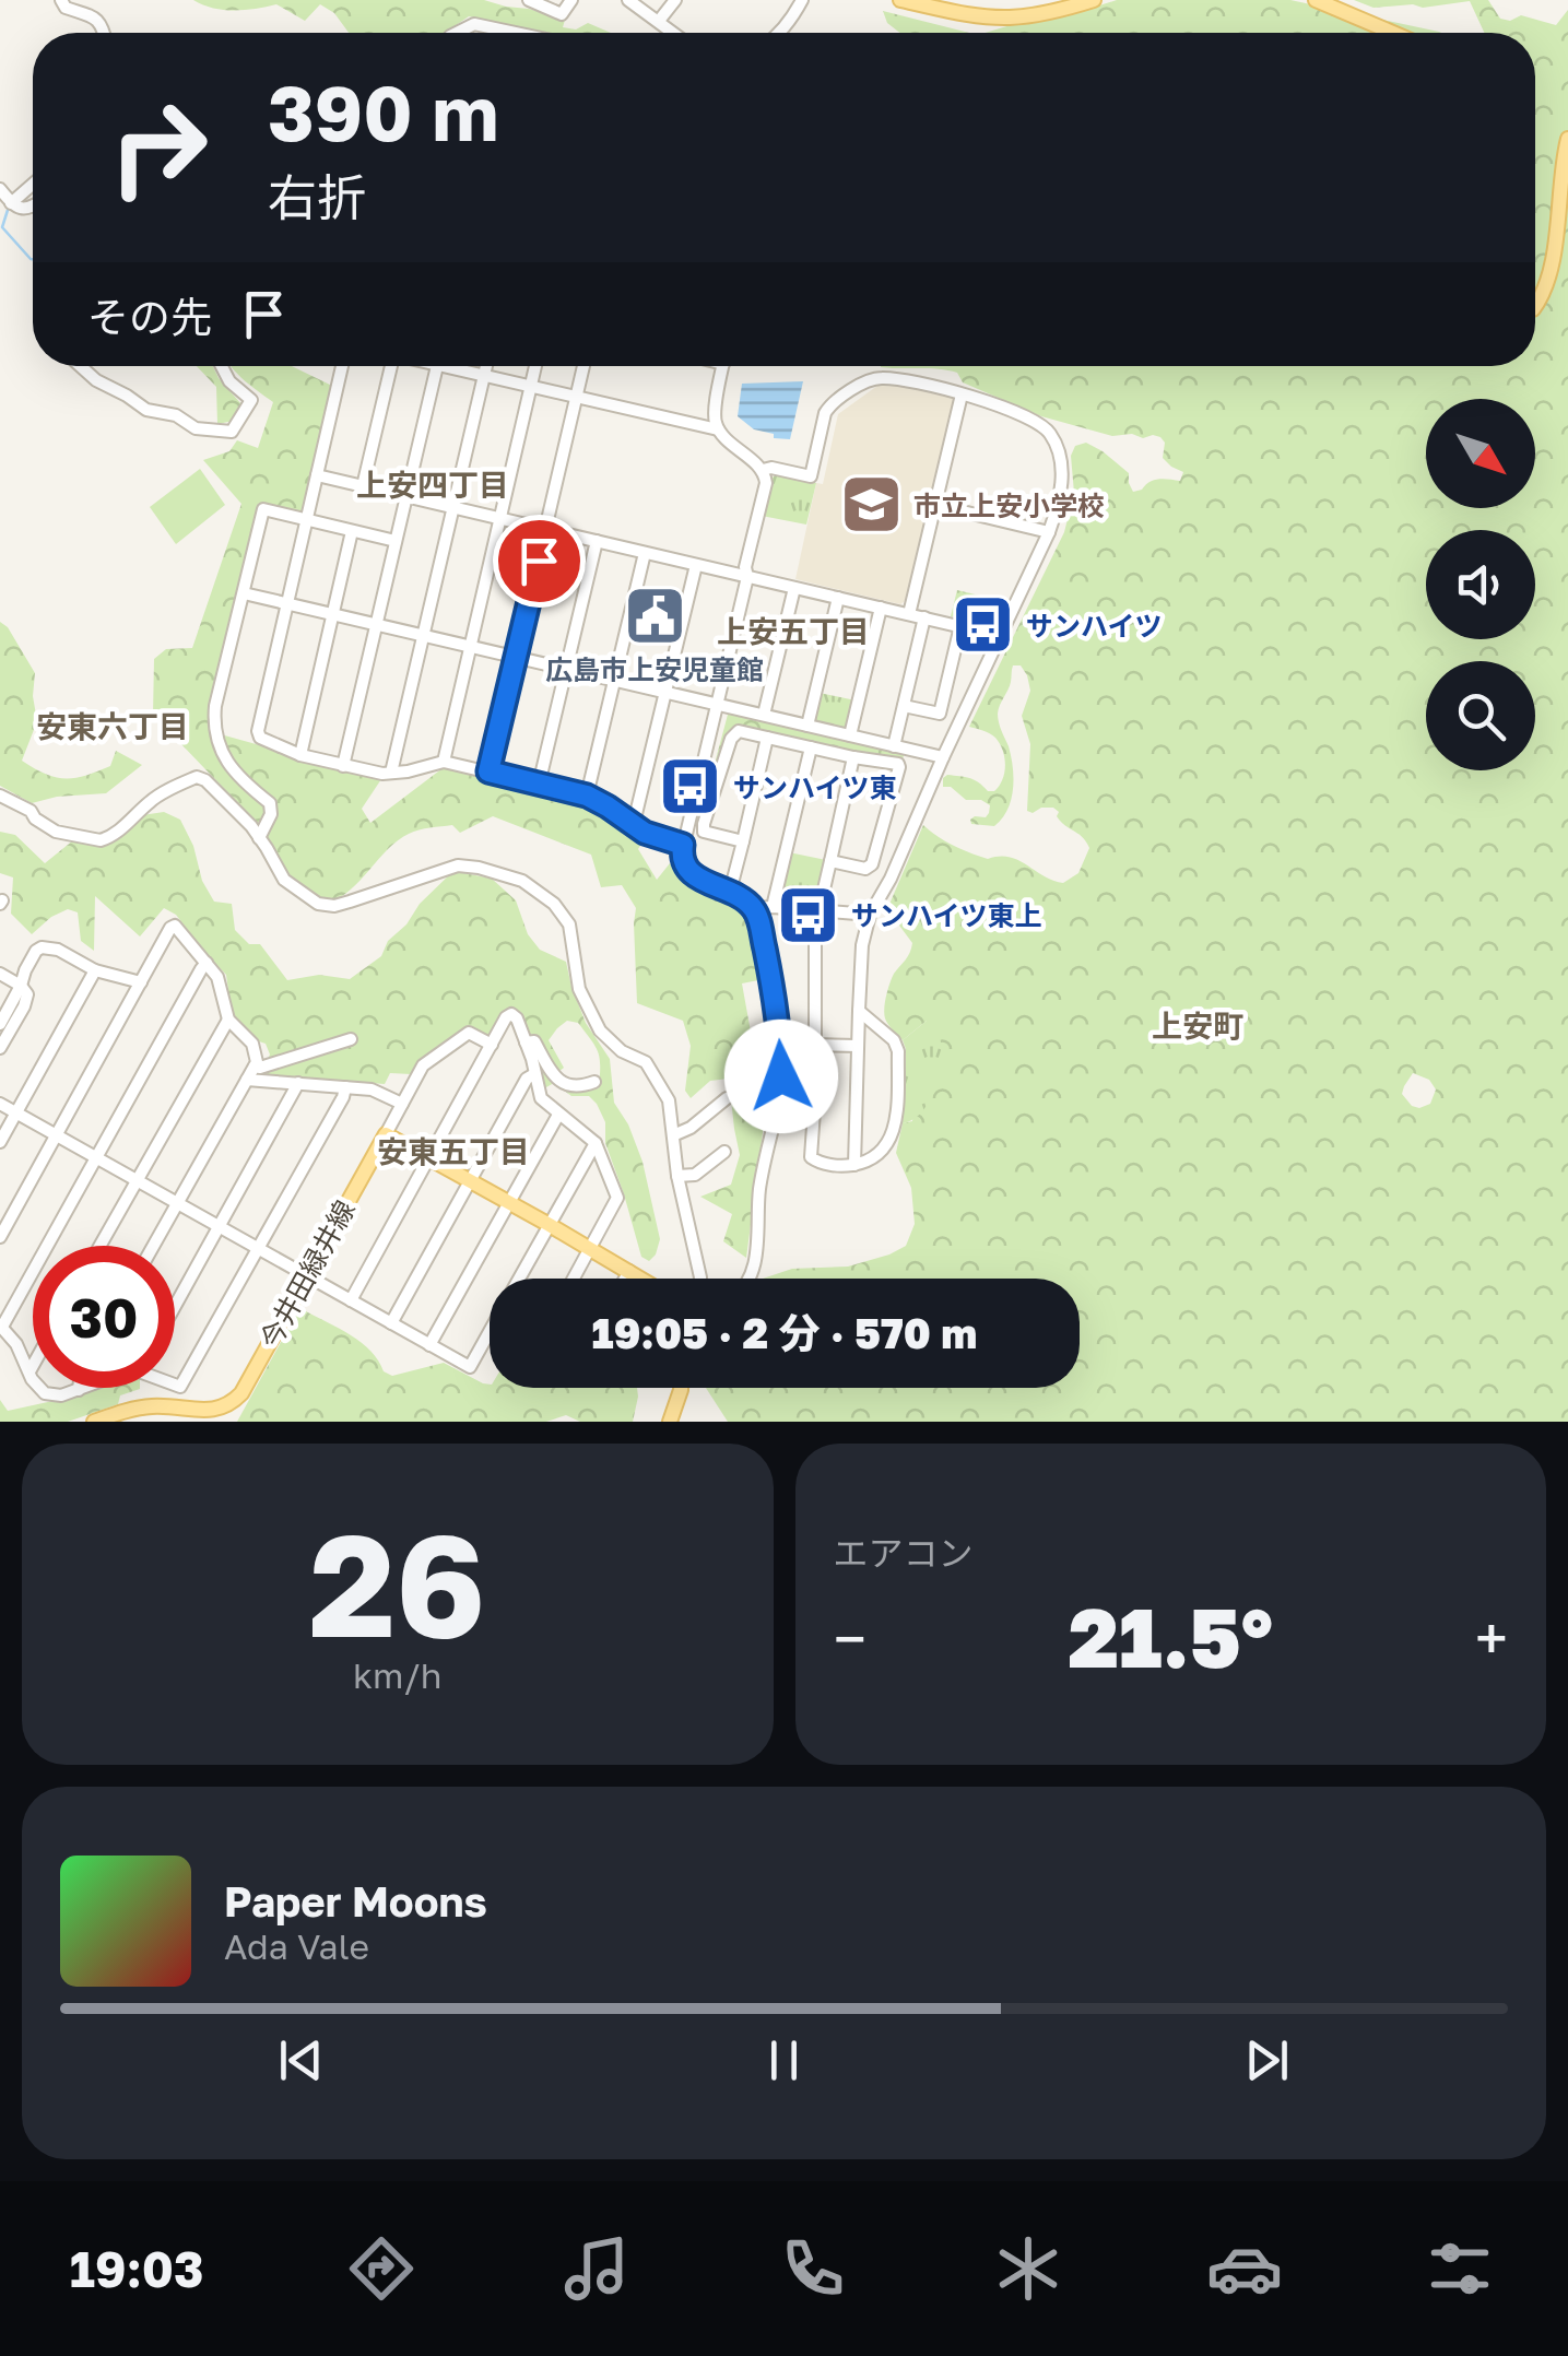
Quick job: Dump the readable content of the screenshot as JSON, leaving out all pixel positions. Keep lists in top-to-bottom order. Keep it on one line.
{"streets":{"main road":["今井田緑井線"]},"districts":["上安四丁目","上安五丁目","安東六丁目","上安町","安東五丁目"],"places":{"school or university":["市立上安小学校"],"public building":["広島市上安児童館"],"bus stop":["サンハイツ","サンハイツ東","サンハイツ東上"]},"north":"bottom right","page":{"turn":["390 m","右折"],"then":"その先","limit":"30","trip":"19:05 · 2 分 · 570 m","tile":[["26","km/h"],"エアコン"],"heat":["−","21.5°","+"],"song":["Paper Moons","Ada Vale"],"tabs":"19:03"}}
